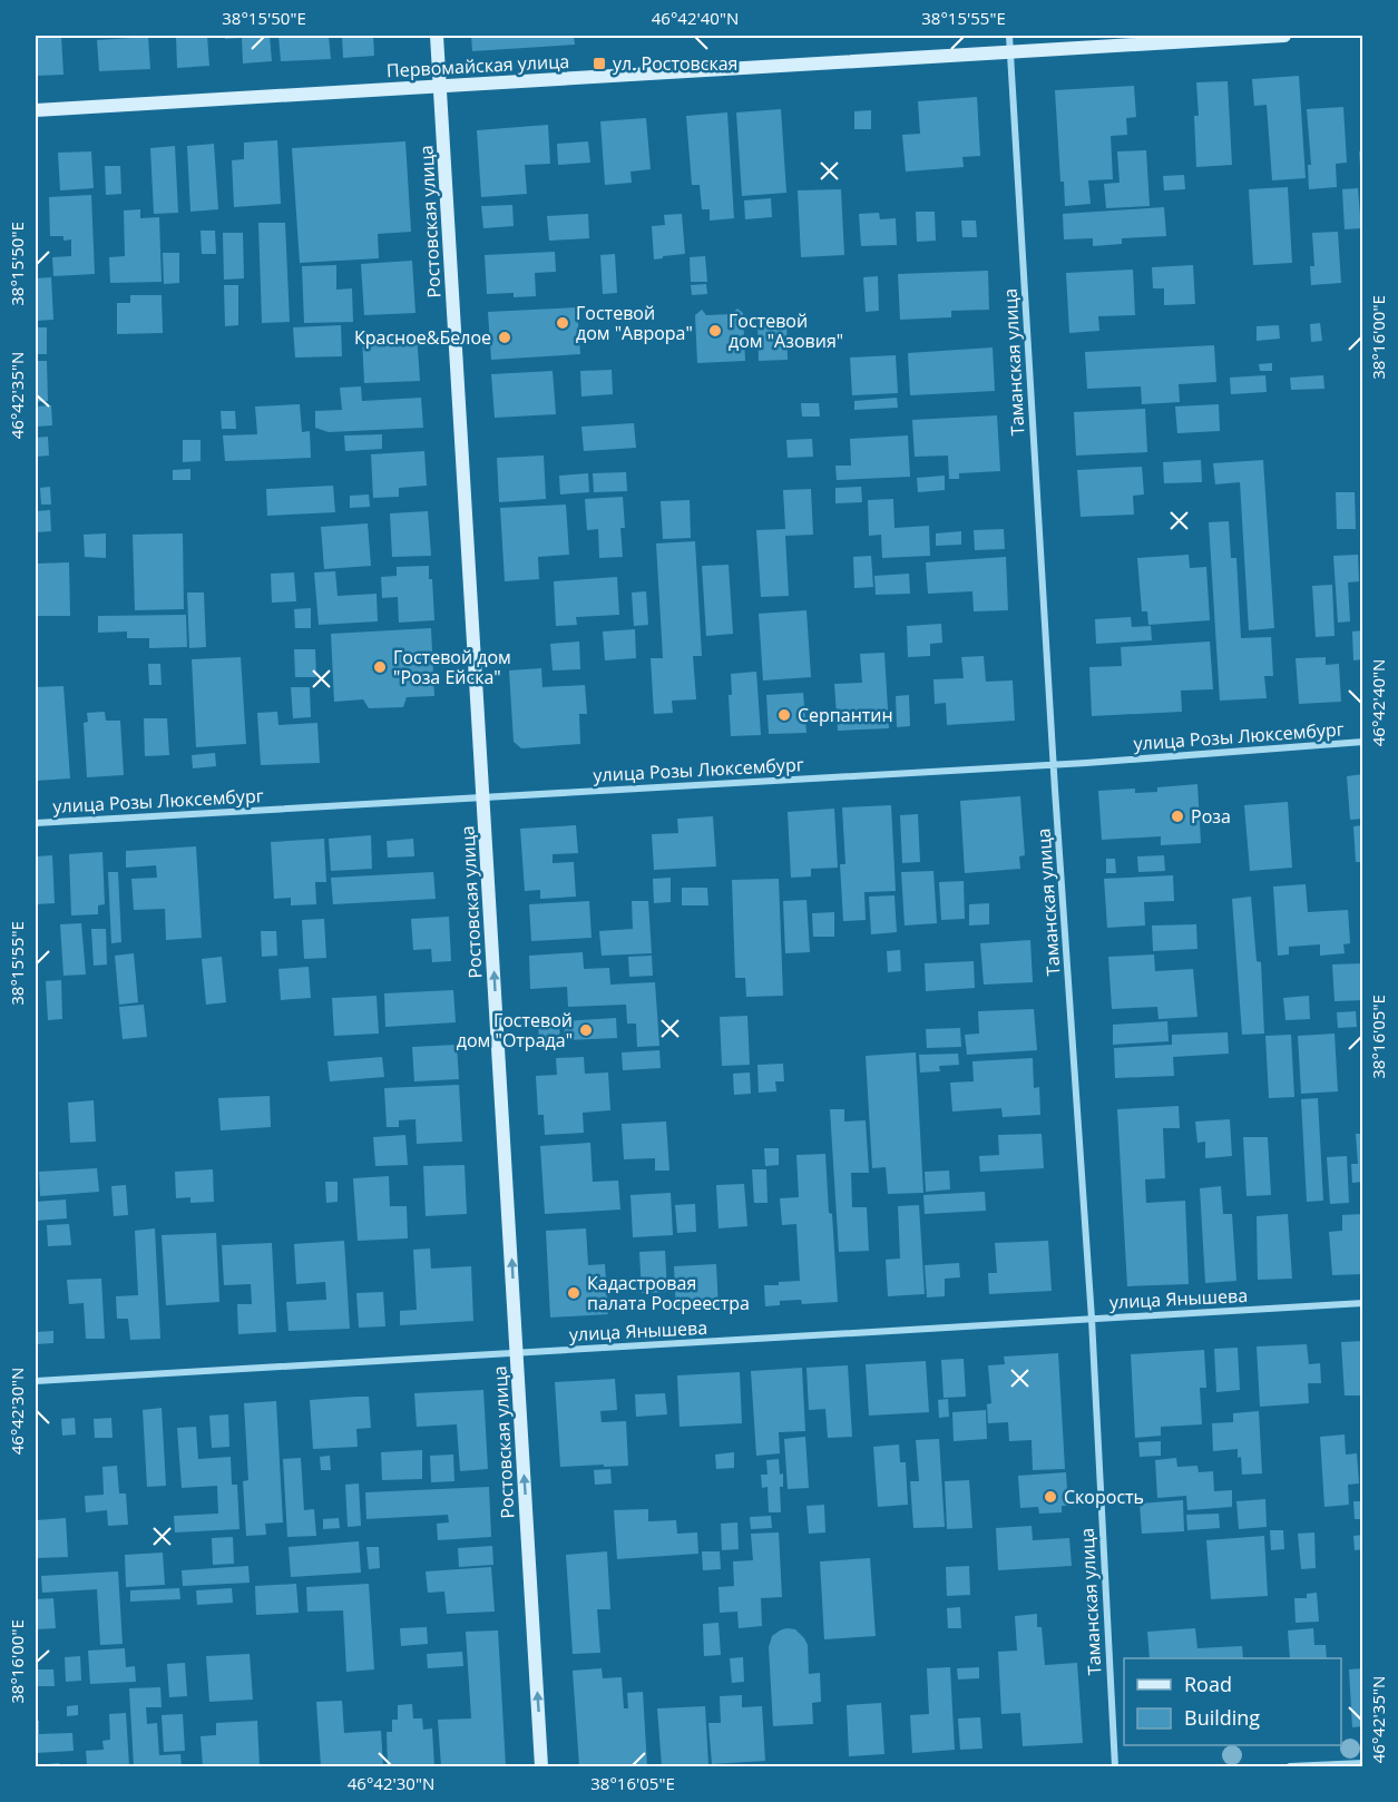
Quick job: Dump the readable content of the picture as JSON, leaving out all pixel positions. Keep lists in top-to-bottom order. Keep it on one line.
{"streets":{"street":["Первомайская улица","Ростовская улица","Таманская улица","улица Розы Люксембург","улица Янышева"]},"crossings":[["Первомайская улица","Ростовская улица"],["Первомайская улица","Таманская улица"],["Ростовская улица","улица Розы Люксембург"],["Ростовская улица","улица Янышева"],["Таманская улица","улица Розы Люксембург"],["Таманская улица","улица Янышева"]],"one_way":["Ростовская улица"],"places":{"transit":["ул. Ростовская"],"other":["Гостевой дом \"Аврора\"","Гостевой дом \"Азовия\"","Красное&Белое","Гостевой дом \"Роза Ейска\"","Серпантин","Роза","Гостевой дом \"Отрада\"","Кадастровая палата Росреестра","Скорость"]},"legend":["Road","Building"],"coordinates":["38°15'50\"E","46°42'40\"N","38°15'55\"E","38°16'00\"E","46°42'35\"N","38°16'05\"E","46°42'30\"N"]}
